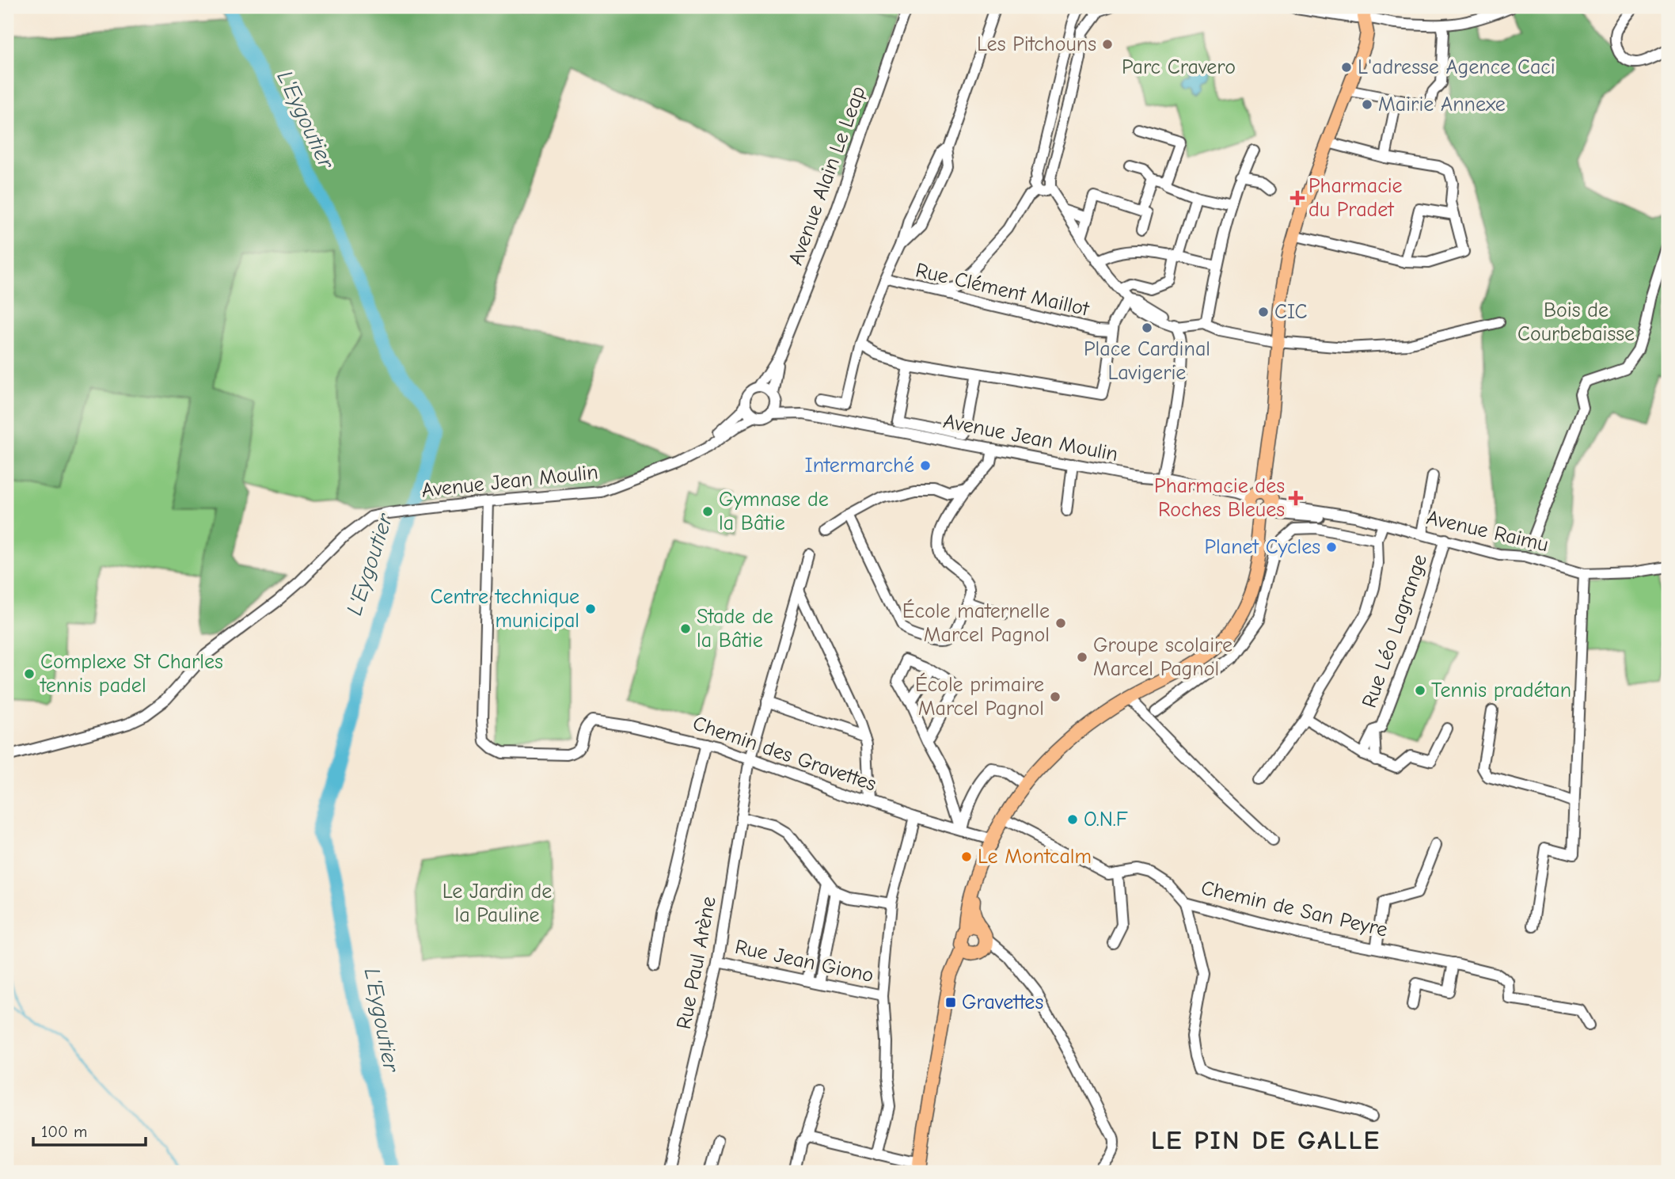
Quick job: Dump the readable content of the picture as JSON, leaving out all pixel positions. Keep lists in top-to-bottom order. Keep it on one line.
{"streets":{"street":["Avenue Alain Le Leap","Rue Clément Maillot","Avenue Jean Moulin","Avenue Raimu","Rue Léo Lagrange","Chemin des Gravettes","Chemin de San Peyre","Rue Jean Giono","Rue Paul Arène"]},"crossings":[["Avenue Alain Le Leap","Avenue Jean Moulin"],["Avenue Jean Moulin","Chemin des Gravettes"],["Avenue Raimu","Rue Léo Lagrange"],["Chemin des Gravettes","Rue Paul Arène"],["Rue Jean Giono","Rue Paul Arène"]],"districts":["LE PIN DE GALLE"],"water":["L'Eygoutier"],"parks":["Parc Cravero","Bois de Courbebaisse","Le Jardin de la Pauline"],"places":{"other":["Les Pitchouns","L'adresse Agence Caci","Mairie Annexe","CIC","Place Cardinal Lavigerie","Intermarché","Gymnase de la Bâtie","Planet Cycles","Centre technique municipal","École maternelle Marcel Pagnol","Stade de la Bâtie","Groupe scolaire Marcel Pagnol","Complexe St Charles tennis padel","Tennis pradétan","École primaire Marcel Pagnol","O.N.F","Le Montcalm"],"health":["Pharmacie du Pradet","Pharmacie des Roches Bleues"],"transit":["Gravettes"]},"scale_bar":"100 m"}
